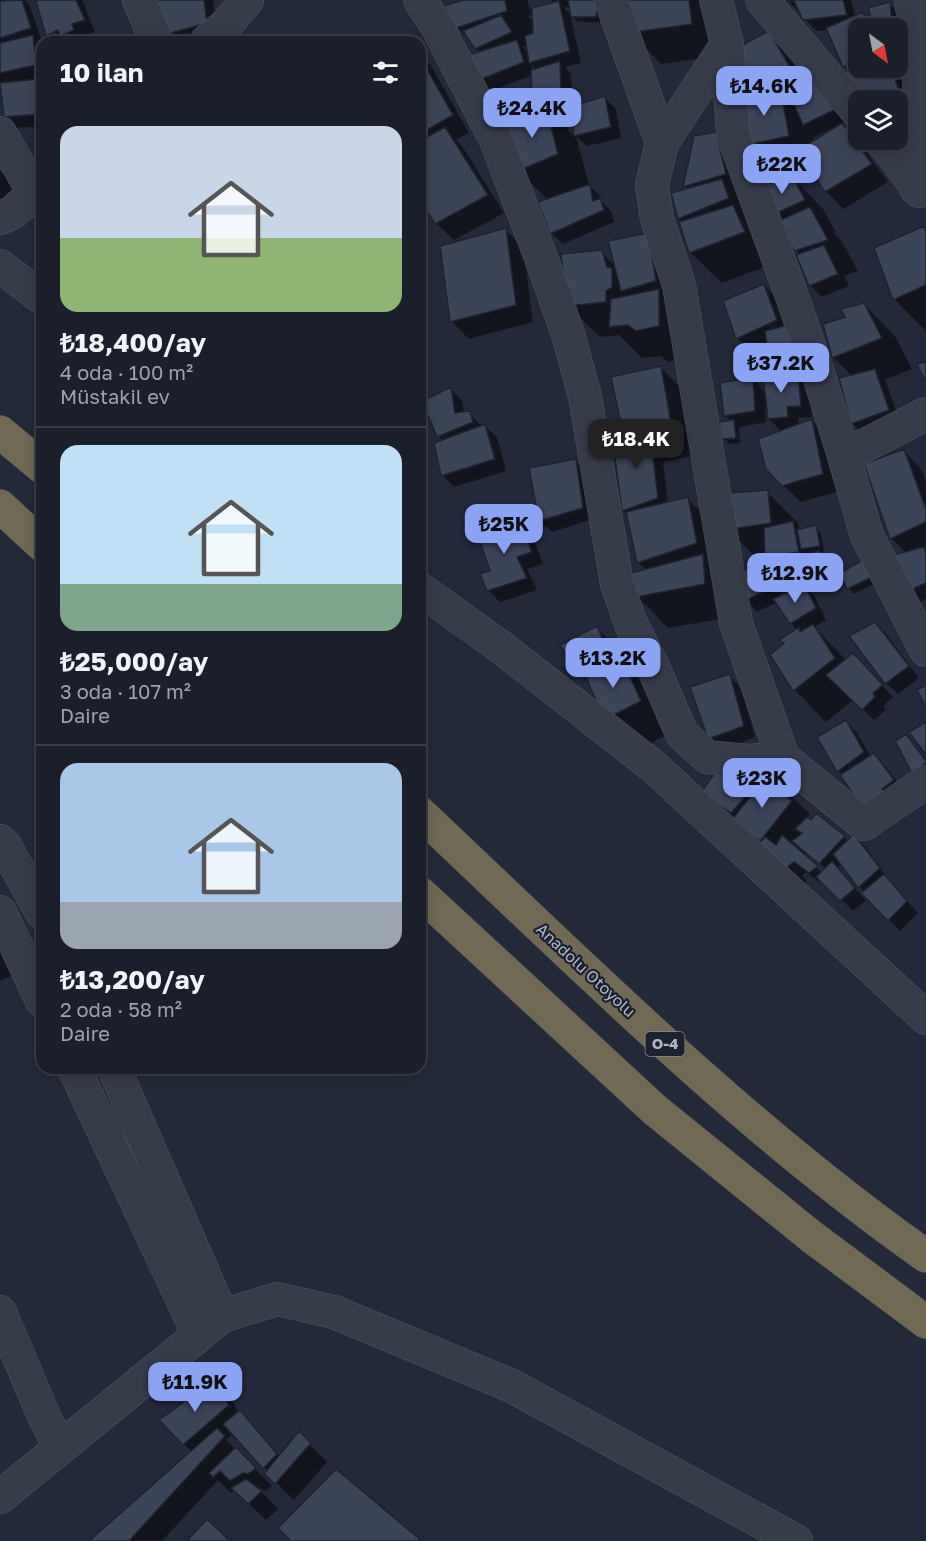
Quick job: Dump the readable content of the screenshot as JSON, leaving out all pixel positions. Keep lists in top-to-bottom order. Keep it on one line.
{"streets":{"highway":["Anadolu Otoyolu","O-4"]},"north":"bottom right","page":{"heading":"10 ilan","price":["₺14.6K","₺24.4K","₺22K","₺37.2K","₺18.4K","₺25K","₺12.9K","₺13.2K","₺23K","₺11.9K"],"list":[{"name":"₺18,400/ay","note":"4 oda · 100 m² · Müstakil ev"},{"name":"₺25,000/ay","note":"3 oda · 107 m² · Daire"},{"name":"₺13,200/ay","note":"2 oda · 58 m² · Daire"}]}}
